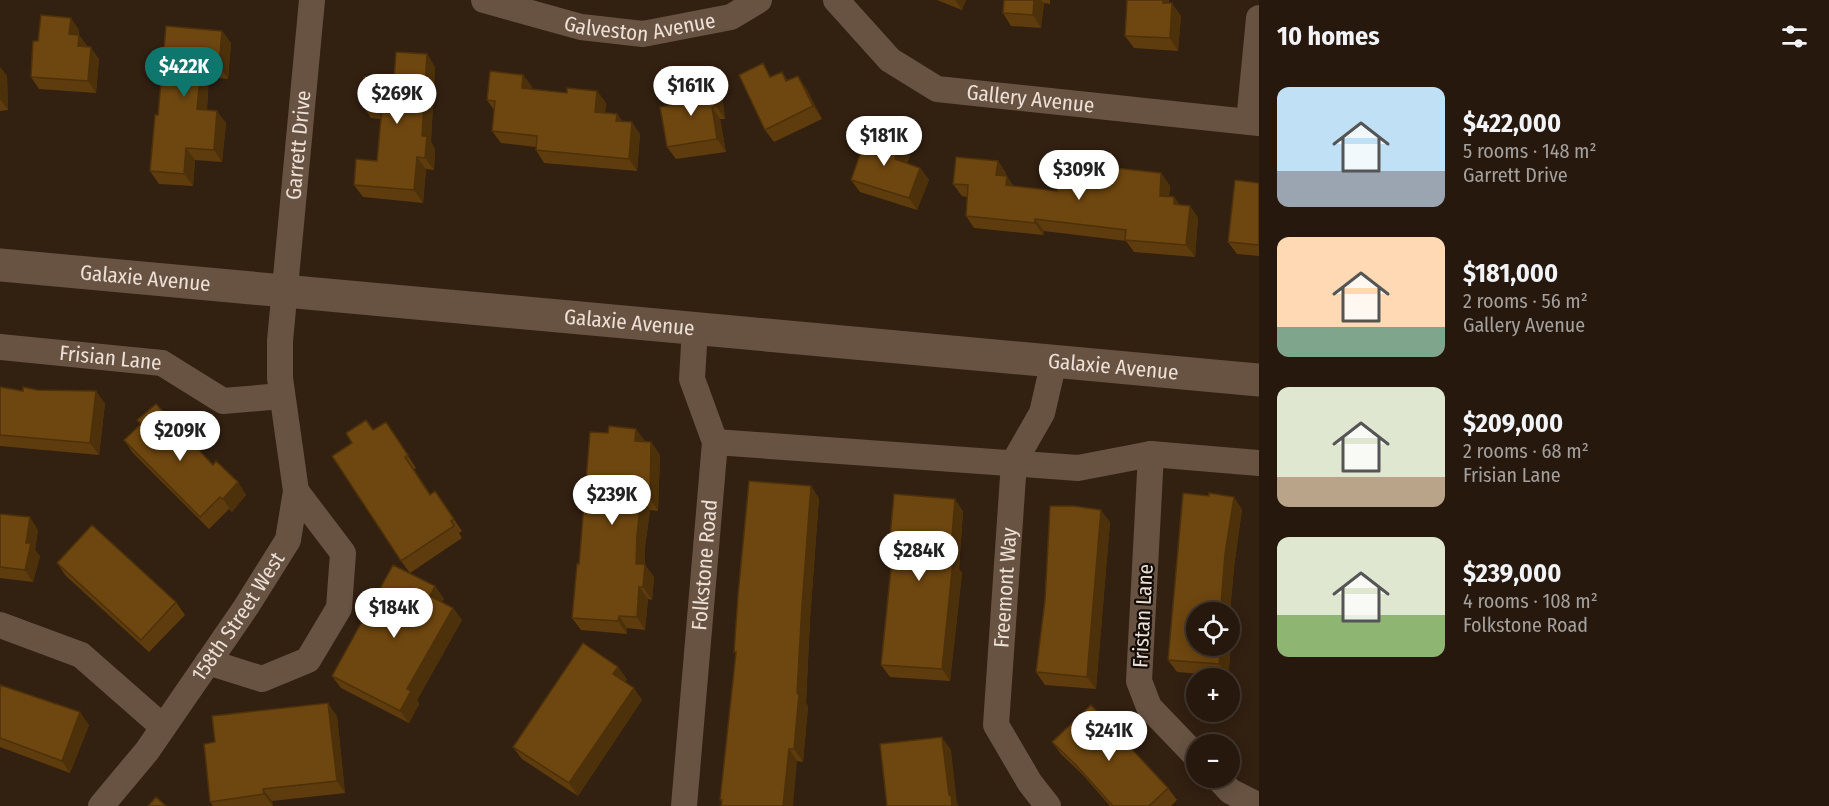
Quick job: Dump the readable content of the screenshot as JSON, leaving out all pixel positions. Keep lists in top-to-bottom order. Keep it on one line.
{"streets":{"street":["Galveston Avenue","Gallery Avenue","Garrett Drive","Galaxie Avenue","Frisian Lane","Folkstone Road","Freemont Way","158th Street West","Fristan Lane"]},"crossings":[["Garrett Drive","Galaxie Avenue"],["Garrett Drive","158th Street West"],["Galaxie Avenue","Folkstone Road"],["Galaxie Avenue","Freemont Way"],["Galaxie Avenue","158th Street West"],["Frisian Lane","158th Street West"]],"page":{"heading":"10 homes","price":["$422K","$161K","$269K","$181K","$309K","$209K","$239K","$284K","$184K","$241K"],"list":[{"name":"$422,000","note":"5 rooms · 148 m² · Garrett Drive"},{"name":"$181,000","note":"2 rooms · 56 m² · Gallery Avenue"},{"name":"$209,000","note":"2 rooms · 68 m² · Frisian Lane"},{"name":"$239,000","note":"4 rooms · 108 m² · Folkstone Road"}],"map_buttons":["+","−"]}}
